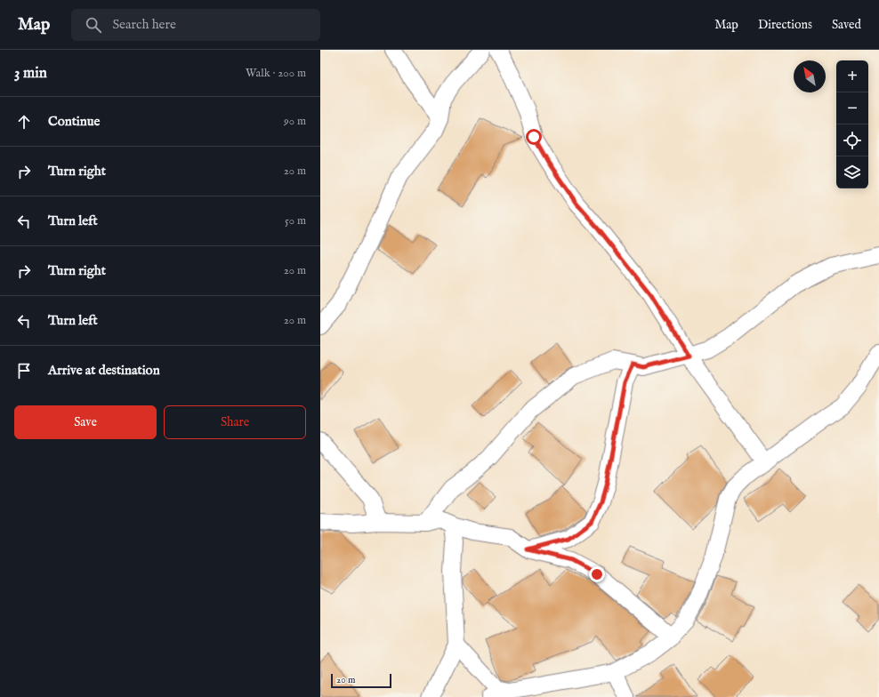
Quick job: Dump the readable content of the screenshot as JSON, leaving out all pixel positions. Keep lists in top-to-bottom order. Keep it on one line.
{"scale_bar":"20 m","north":"top left","page":{"header":"Map","search":"Search here","nav":["Map","Directions","Saved"],"heading":["3 min","Walk · 200 m"],"map_buttons":["+","−"],"list":[["Continue","90 m"],["Turn right","20 m"],["Turn left","50 m"],["Turn right","20 m"],["Turn left","20 m"],"Arrive at destination"],"buttons":["Save","Share"],"scale":"20 m"}}
